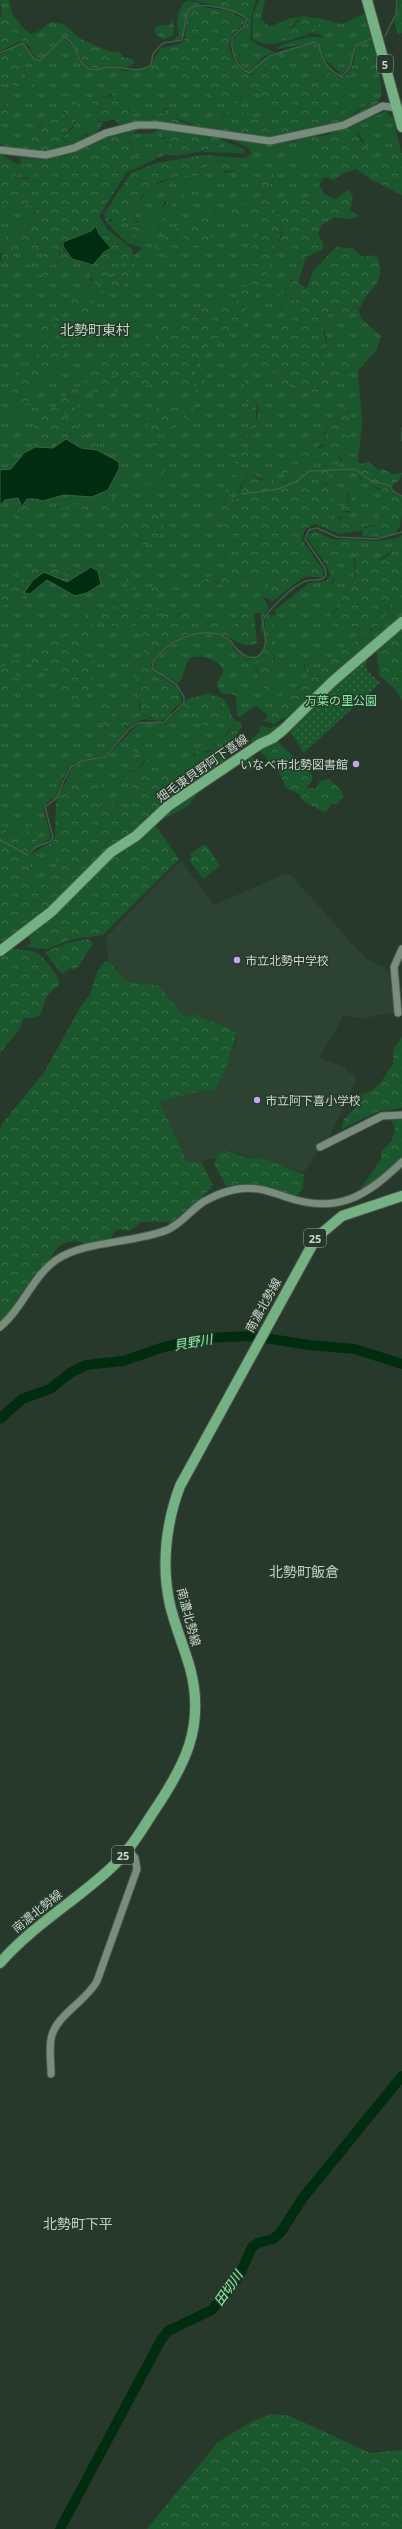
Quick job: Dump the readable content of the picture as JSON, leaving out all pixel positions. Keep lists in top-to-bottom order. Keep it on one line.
{"streets":{"main road":["5","畑毛東貝野阿下喜線","25","南濃北勢線"]},"districts":["北勢町東村","北勢町飯倉","北勢町下平"],"water":["貝野川","田切川"],"parks":["万葉の里公園"],"places":["いなべ市北勢図書館","市立北勢中学校","市立阿下喜小学校"]}
